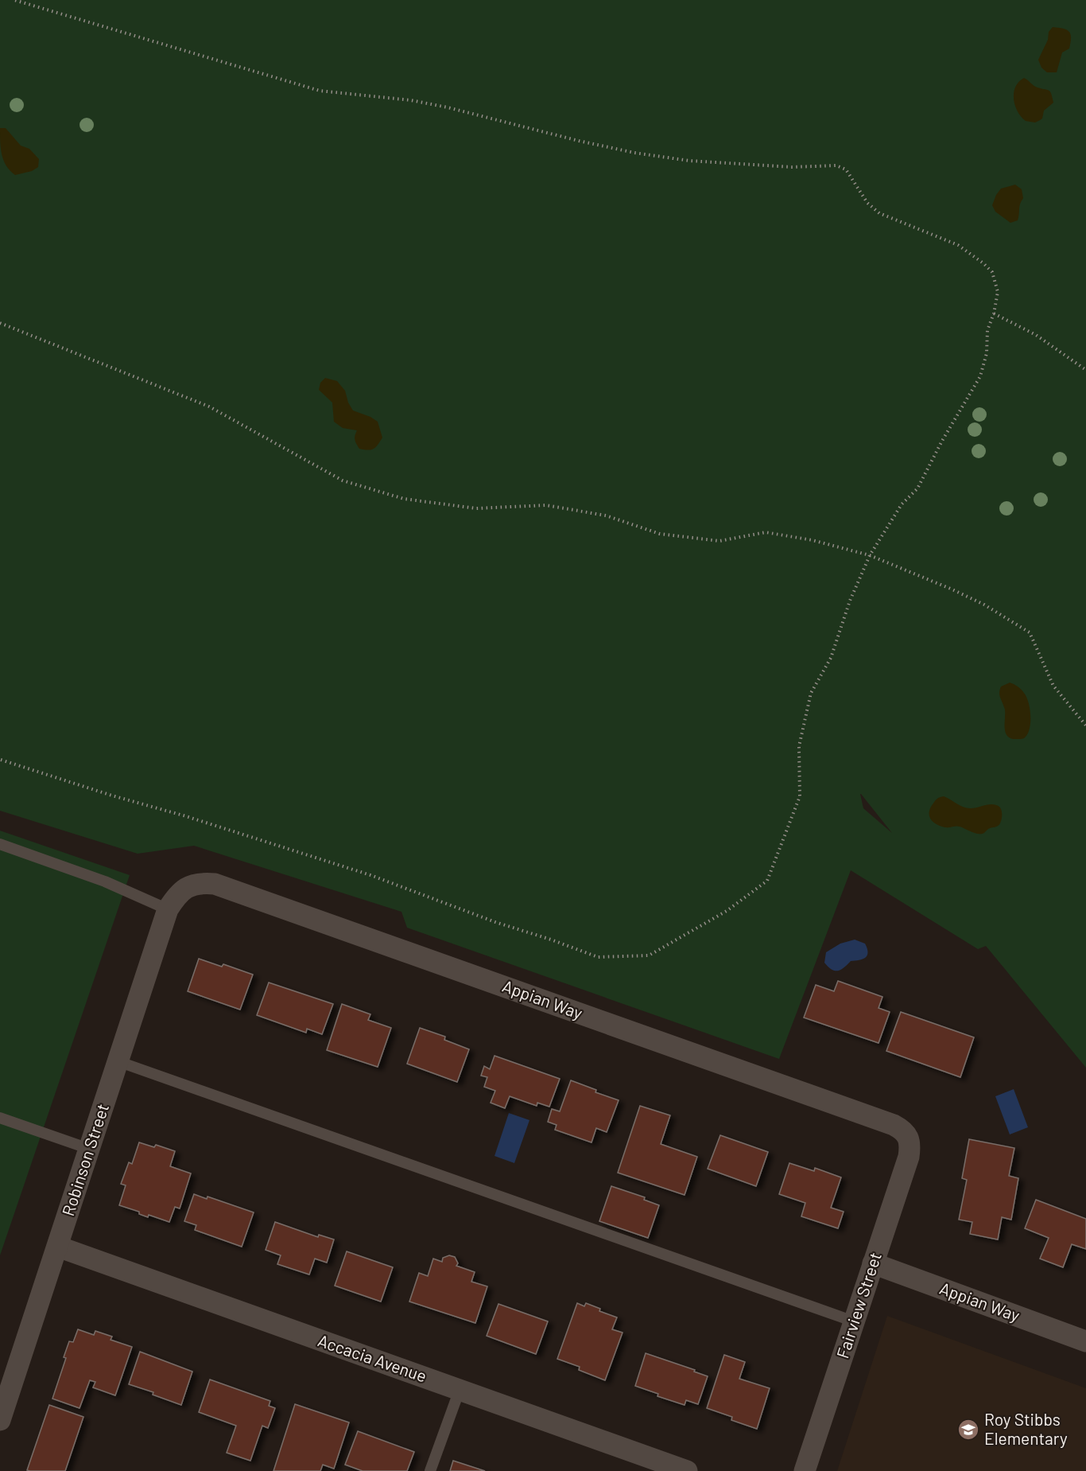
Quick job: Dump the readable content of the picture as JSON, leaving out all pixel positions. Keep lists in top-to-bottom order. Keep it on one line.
{"streets":{"street":["Appian Way","Robinson Street","Fairview Street","Accacia Avenue"]},"crossings":[["Appian Way","Robinson Street"],["Appian Way","Fairview Street"],["Robinson Street","Accacia Avenue"]],"places":{"school or university":["Roy Stibbs Elementary"]}}
